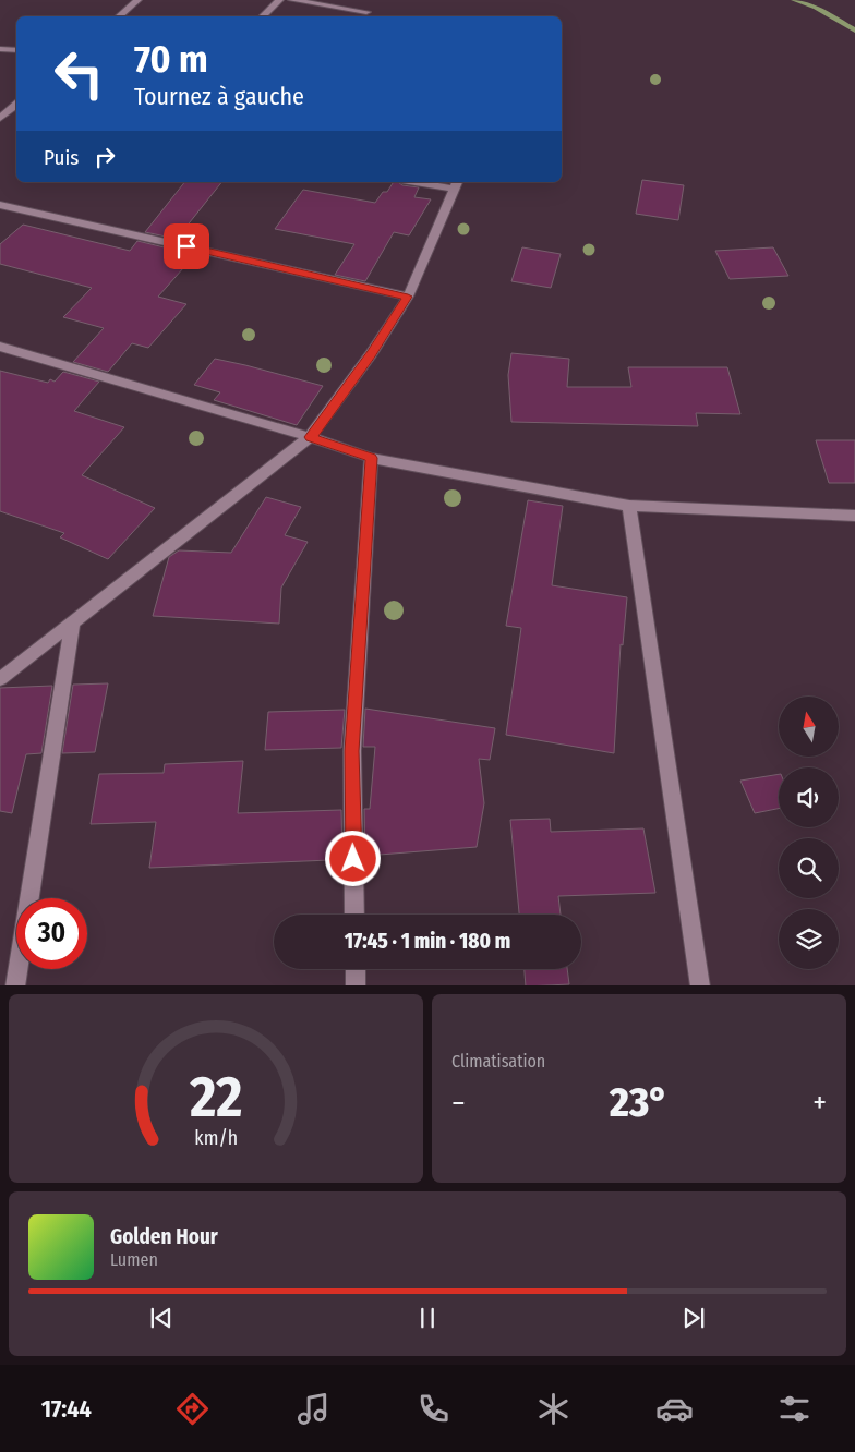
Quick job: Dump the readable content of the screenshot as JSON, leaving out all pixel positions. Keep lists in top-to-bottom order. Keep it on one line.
{"north":"top","page":{"turn":["70 m","Tournez à gauche"],"then":"Puis","limit":"30","trip":"17:45 · 1 min · 180 m","tile":"Climatisation","heat":["−","23°","+"],"song":["Golden Hour","Lumen"],"tabs":"17:44","gauge":["22","km/h"]}}
